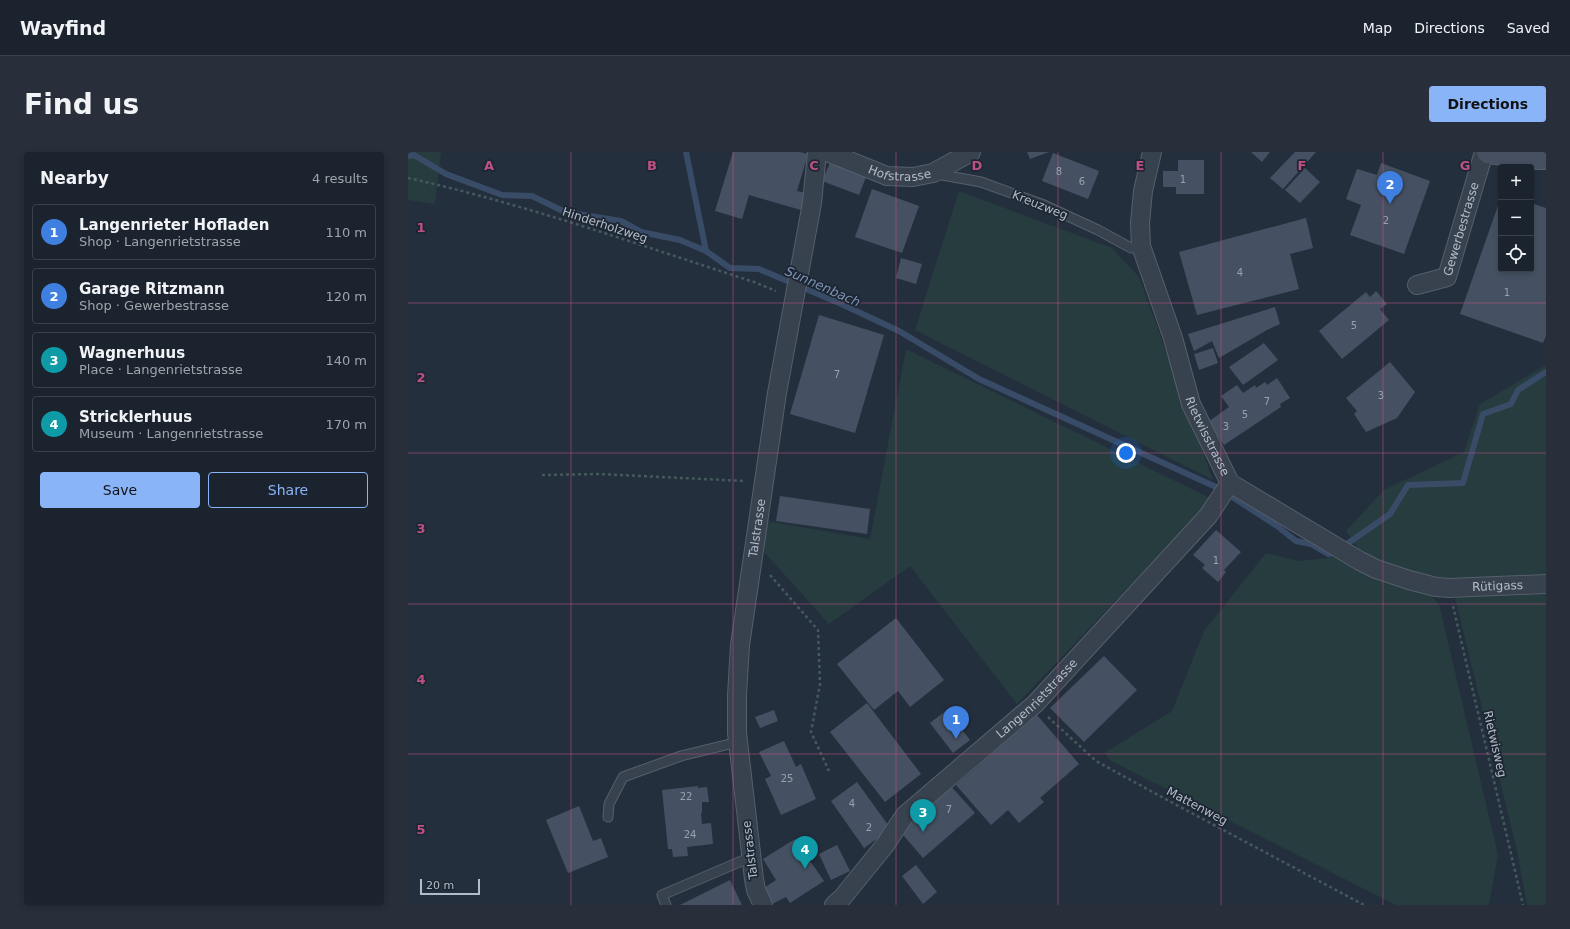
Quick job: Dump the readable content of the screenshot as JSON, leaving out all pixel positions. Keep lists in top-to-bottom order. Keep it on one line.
{"streets":{"street":["Hofstrasse","Gewerbestrasse","Rietwisstrasse","Talstrasse","Rütigass","Langenrietstrasse"],"lane":["Kreuzweg"],"path":["Hinderholzweg","Rietwisweg","Mattenweg"]},"crossings":[["Hofstrasse","Kreuzweg"],["Kreuzweg","Rietwisstrasse"],["Hinderholzweg","Talstrasse"],["Rietwisstrasse","Rütigass"],["Rietwisstrasse","Langenrietstrasse"],["Rietwisstrasse","Rietwisweg"],["Rütigass","Rietwisweg"],["Langenrietstrasse","Mattenweg"]],"water":["Sunnenbach"],"house_numbers":["8","1","6","2","4","1","5","7","3","7","5","3","1","25","22","4","7","2","24"],"scale_bar":"20 m","page":{"header":"Wayfind","nav":["Map","Directions","Saved"],"buttons":["Directions",["Save","Share"]],"title":"Find us","heading":["Nearby","4 results"],"map_buttons":["+","−"],"pins":["2","1","3","4"],"list":[{"mark":"1","name":"Langenrieter Hofladen","note":"Shop · Langenrietstrasse","value":"110 m"},{"mark":"2","name":"Garage Ritzmann","note":"Shop · Gewerbestrasse","value":"120 m"},{"mark":"3","name":"Wagnerhuus","note":"Place · Langenrietstrasse","value":"140 m"},{"mark":"4","name":"Stricklerhuus","note":"Museum · Langenrietstrasse","value":"170 m"}],"scale":"20 m"},"grid":{"columns":["A","B","C","D","E","F","G"],"rows":["1","2","3","4","5"]}}
